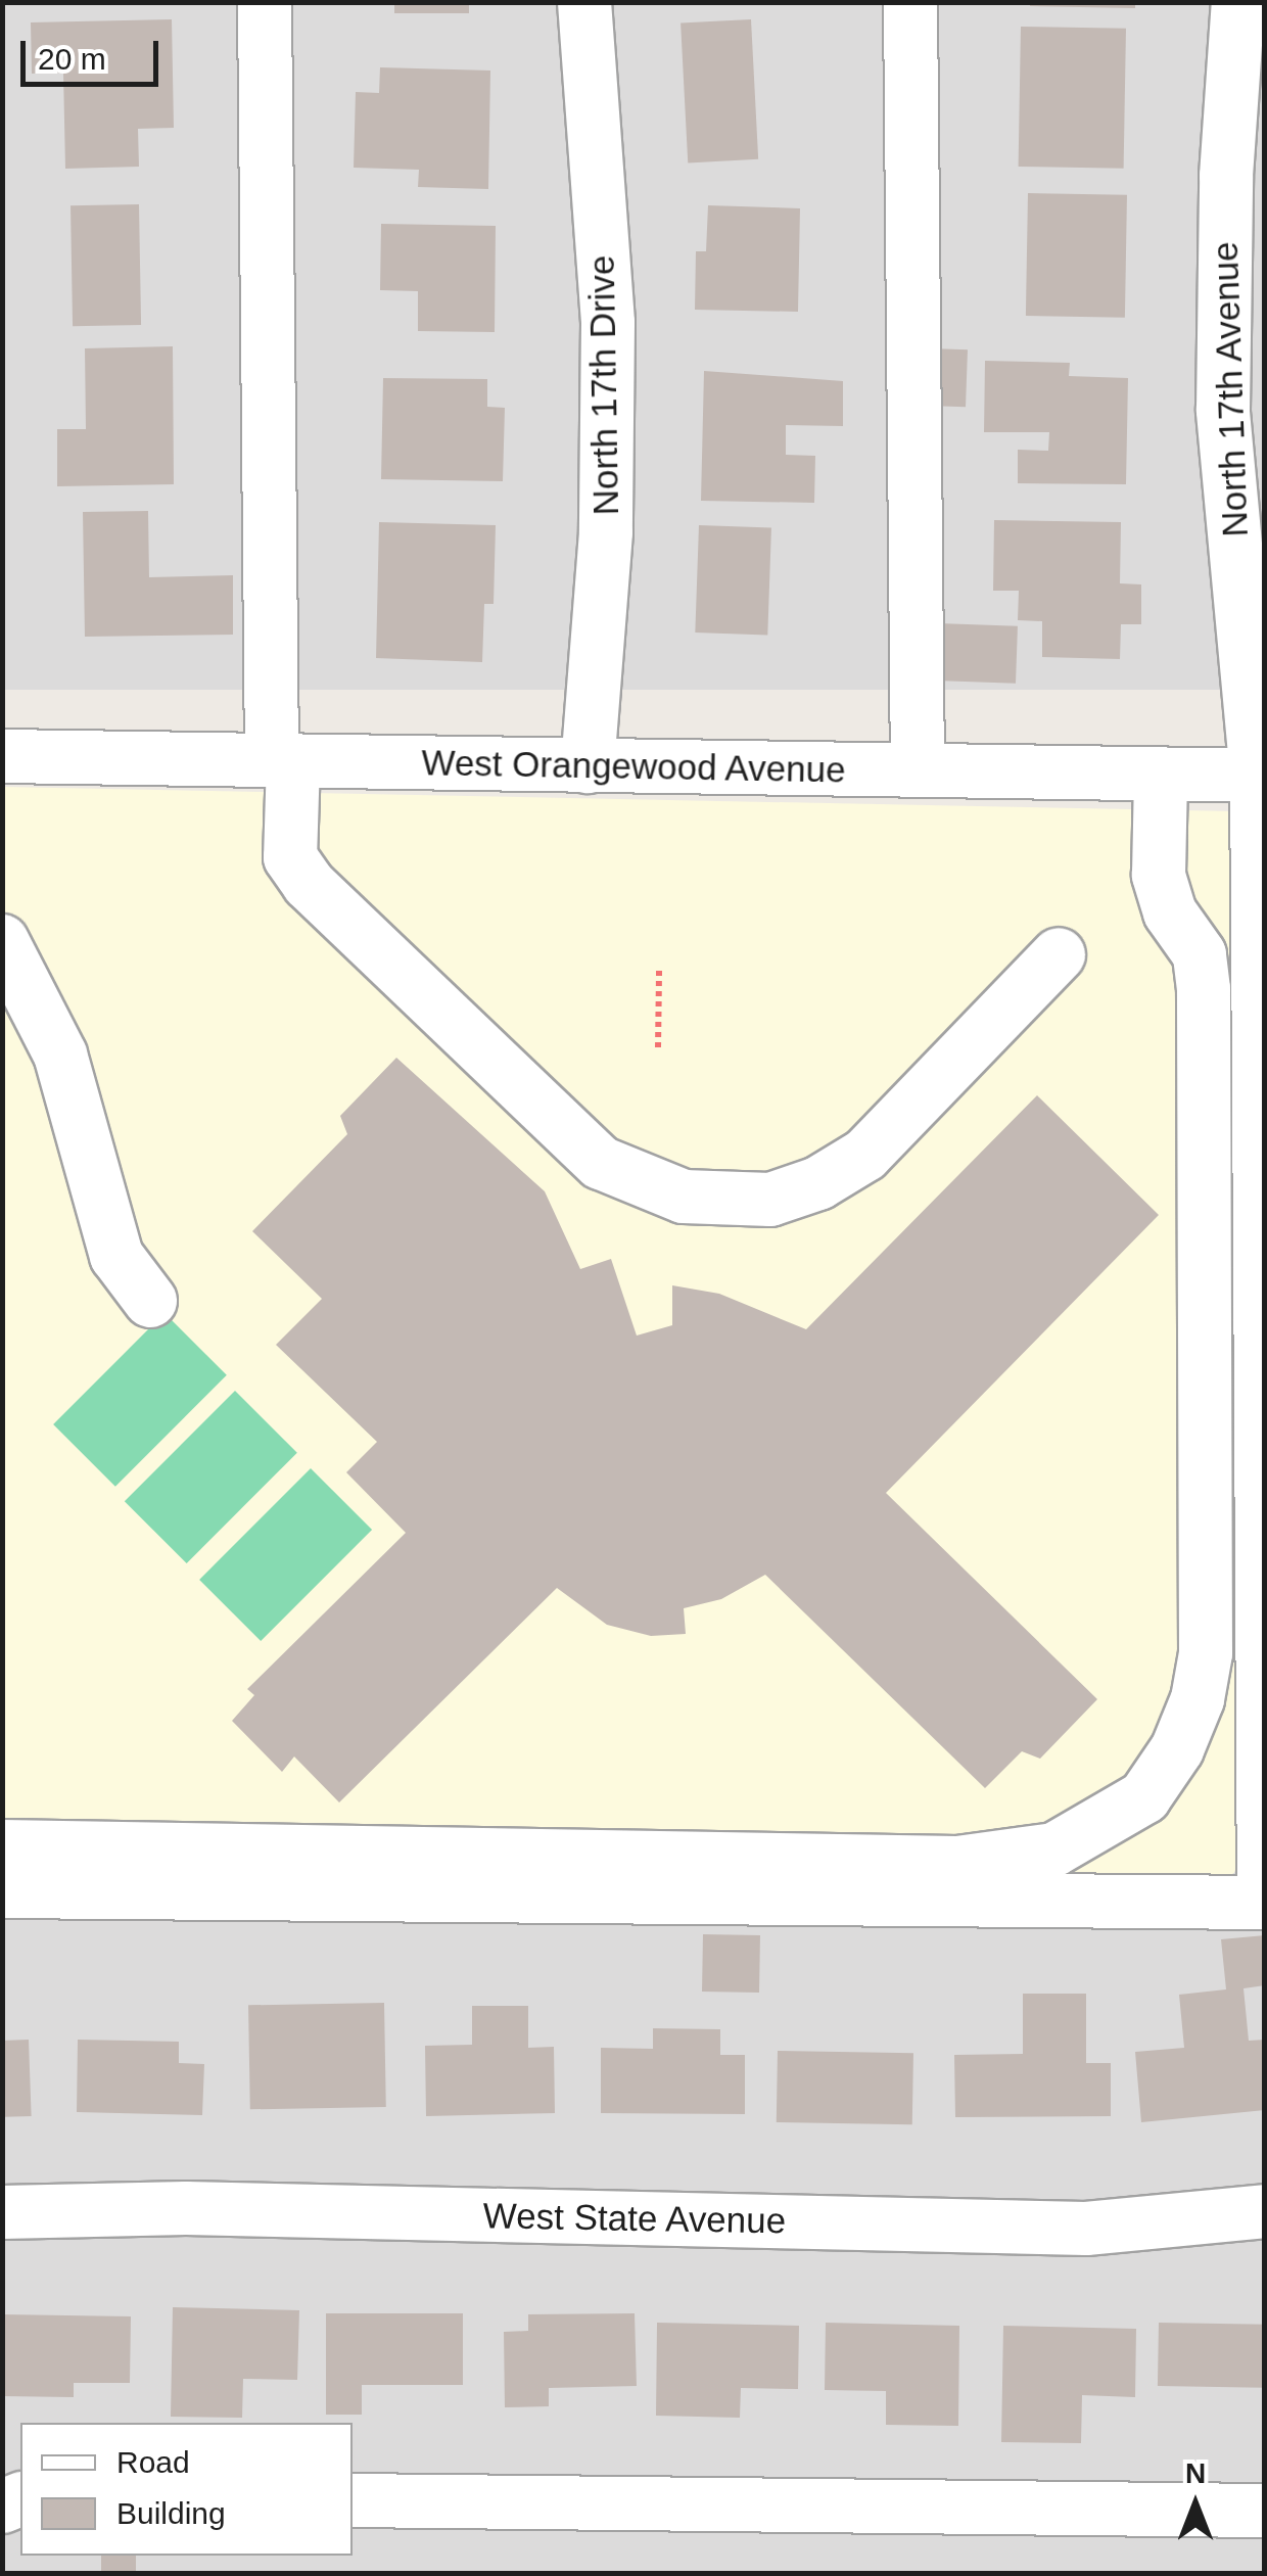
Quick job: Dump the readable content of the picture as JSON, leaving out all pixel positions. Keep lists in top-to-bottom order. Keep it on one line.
{"streets":{"street":["North 17th Drive","North 17th Avenue","West Orangewood Avenue","West State Avenue"]},"crossings":[["North 17th Drive","West Orangewood Avenue"],["North 17th Avenue","West Orangewood Avenue"]],"legend":["Road","Building"],"scale_bar":"20 m","north":"top"}
